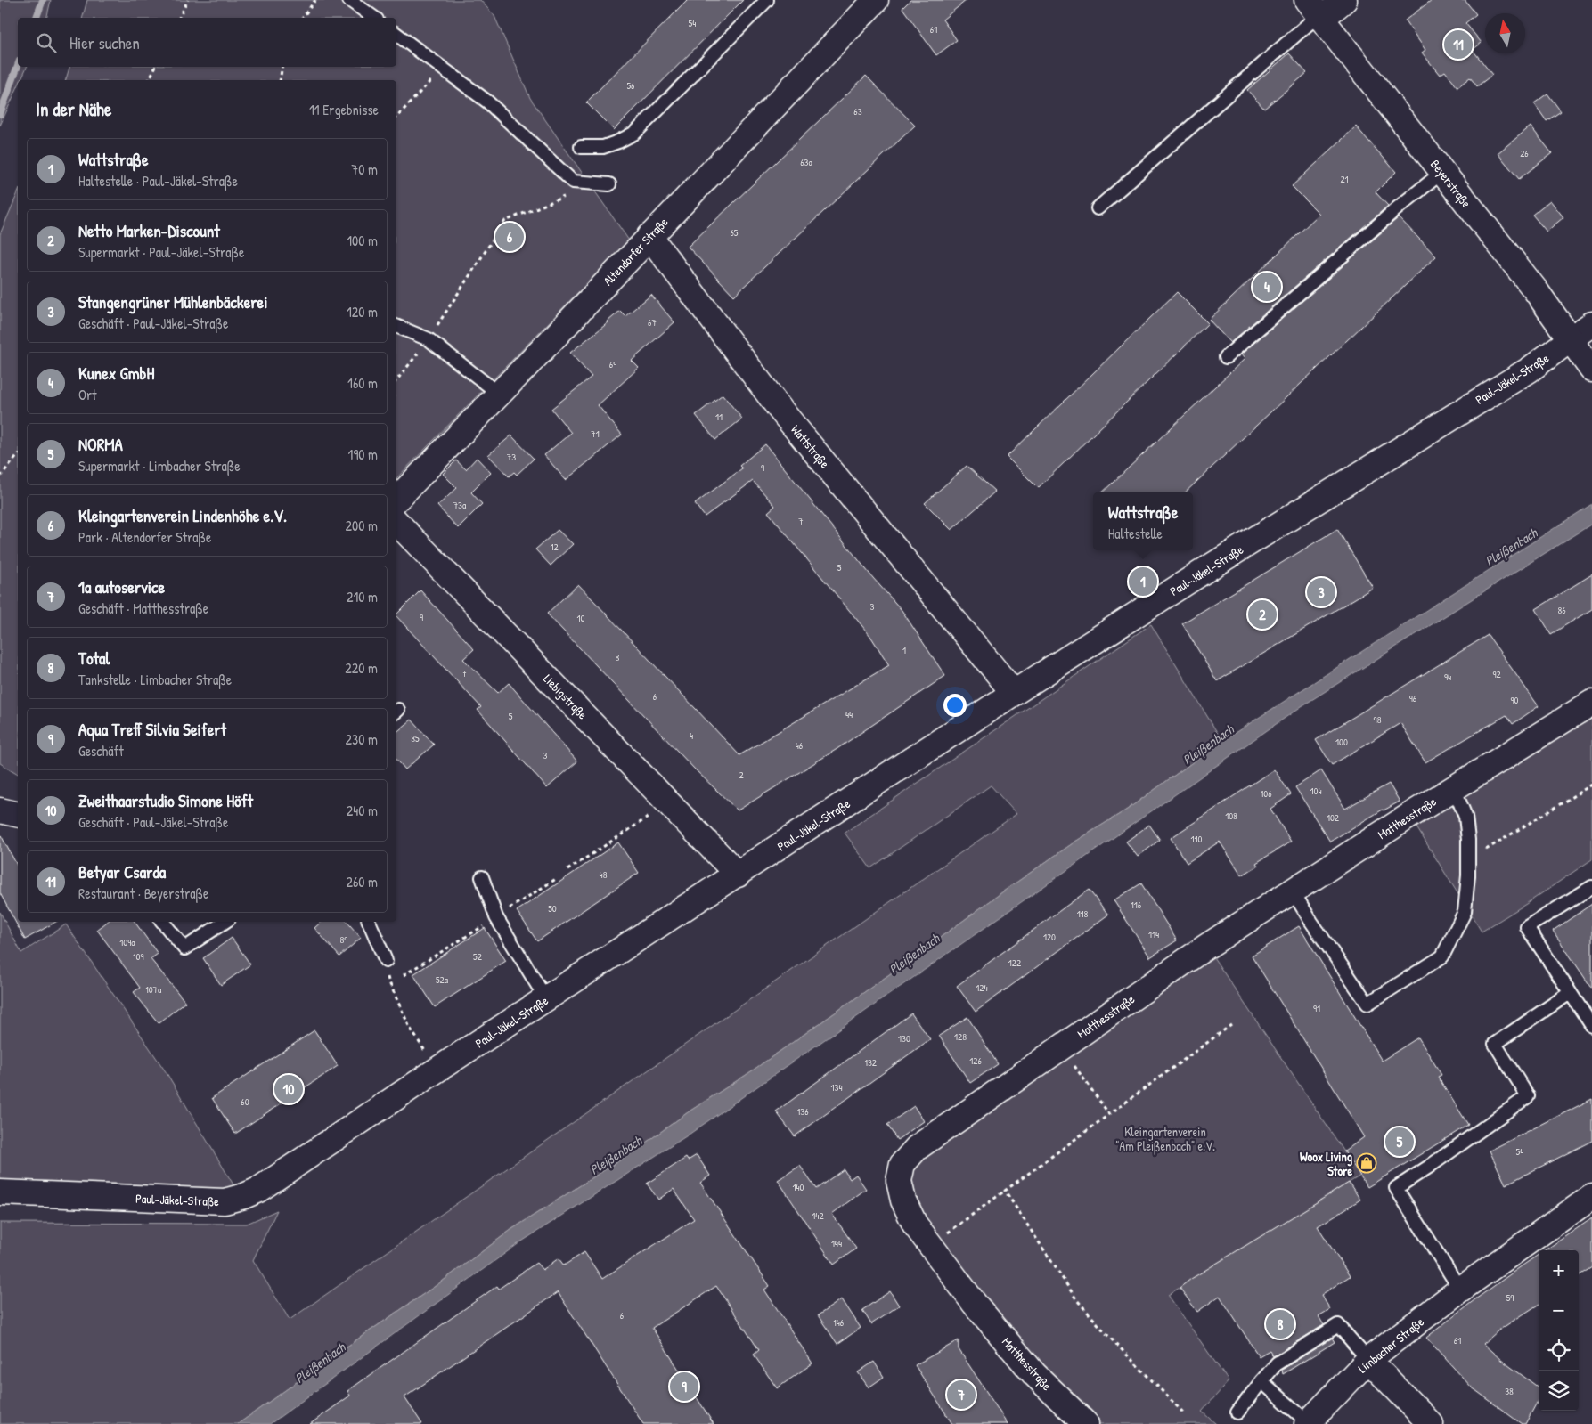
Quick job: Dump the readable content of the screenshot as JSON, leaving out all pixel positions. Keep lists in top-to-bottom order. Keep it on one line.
{"streets":{"street":["Beyerstraße","Altendorfer Straße","Paul-Jäkel-Straße","Wattstraße","Liebigstraße","Matthesstraße","Limbacher Straße"]},"crossings":[["Beyerstraße","Paul-Jäkel-Straße"],["Altendorfer Straße","Wattstraße"],["Paul-Jäkel-Straße","Wattstraße"],["Paul-Jäkel-Straße","Liebigstraße"]],"water":["Pleißenbach"],"parks":["Kleingartenverein \"Am Pleißenbach\" e.V."],"places":{"shop":["Woox Living Store"]},"house_numbers":["54","61","56","63","26","63a","21","65","67","69","11","71","73","9","73a","7","12","5","3","86","9","10","1","8","7","92","94","6","96","90","44","5","98","4","85","100","46","3","2","104","106","108","102","110","48","116","50","118","114","120","89","109a","109","52","122","52a","124","107a","91","128","130","126","132","134","60","136","54","140","142","144","59","6","146","61","38"],"north":"top","page":{"search":"Hier suchen","pins":["11","6","4","1","3","2","10","5","8","9","7"],"heading":["In der Nähe","11 Ergebnisse"],"list":[{"mark":"1","name":"Wattstraße","note":"Haltestelle · Paul-Jäkel-Straße","value":"70 m"},{"mark":"2","name":"Netto Marken-Discount","note":"Supermarkt · Paul-Jäkel-Straße","value":"100 m"},{"mark":"3","name":"Stangengrüner Mühlenbäckerei","note":"Geschäft · Paul-Jäkel-Straße","value":"120 m"},{"mark":"4","name":"Kunex GmbH","note":"Ort","value":"160 m"},{"mark":"5","name":"NORMA","note":"Supermarkt · Limbacher Straße","value":"190 m"},{"mark":"6","name":"Kleingartenverein Lindenhöhe e.V.","note":"Park · Altendorfer Straße","value":"200 m"},{"mark":"7","name":"1a autoservice","note":"Geschäft · Matthesstraße","value":"210 m"},{"mark":"8","name":"Total","note":"Tankstelle · Limbacher Straße","value":"220 m"},{"mark":"9","name":"Aqua Treff Silvia Seifert","note":"Geschäft","value":"230 m"},{"mark":"10","name":"Zweithaarstudio Simone Höft","note":"Geschäft · Paul-Jäkel-Straße","value":"240 m"},{"mark":"11","name":"Betyar Csarda","note":"Restaurant · Beyerstraße","value":"260 m"}],"popup":["Wattstraße","Haltestelle"],"map_buttons":["+","−"]}}
